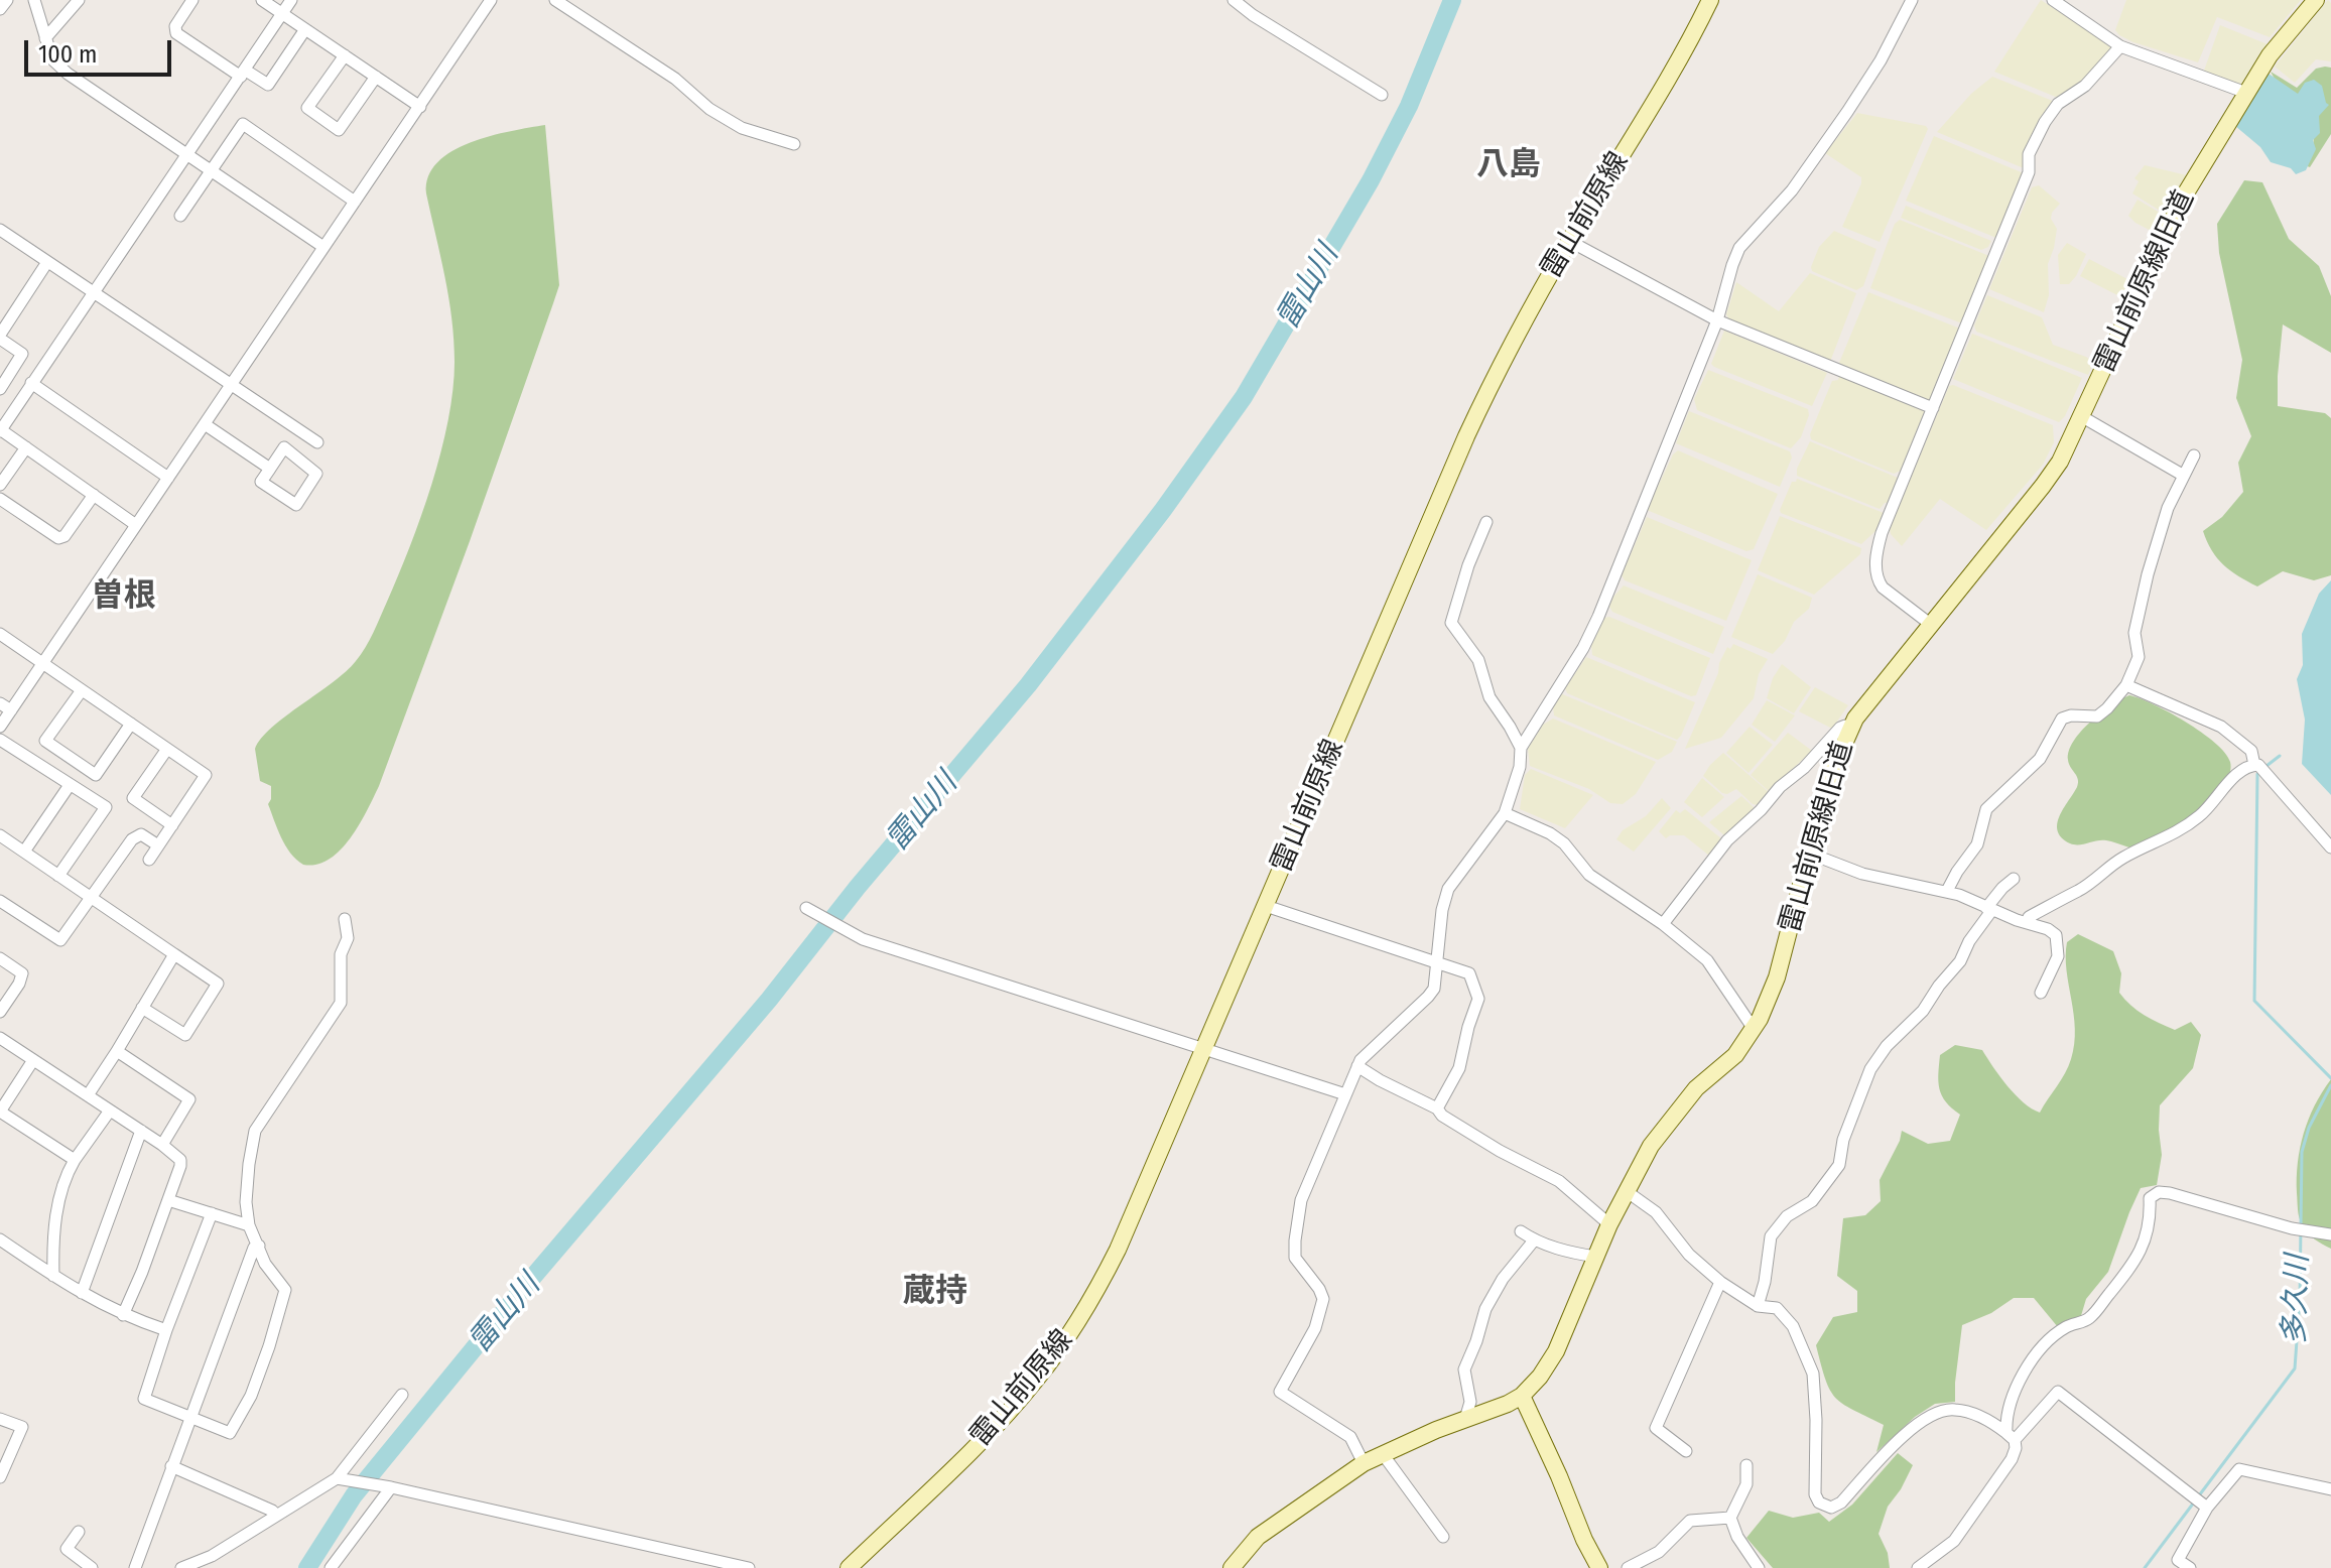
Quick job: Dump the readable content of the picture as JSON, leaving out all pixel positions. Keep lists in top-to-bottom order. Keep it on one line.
{"streets":{"street":["雷山前原線","雷山前原線旧道"]},"districts":["八島","曽根","蔵持"],"water":["雷山川","多久川"],"scale_bar":"100 m"}
